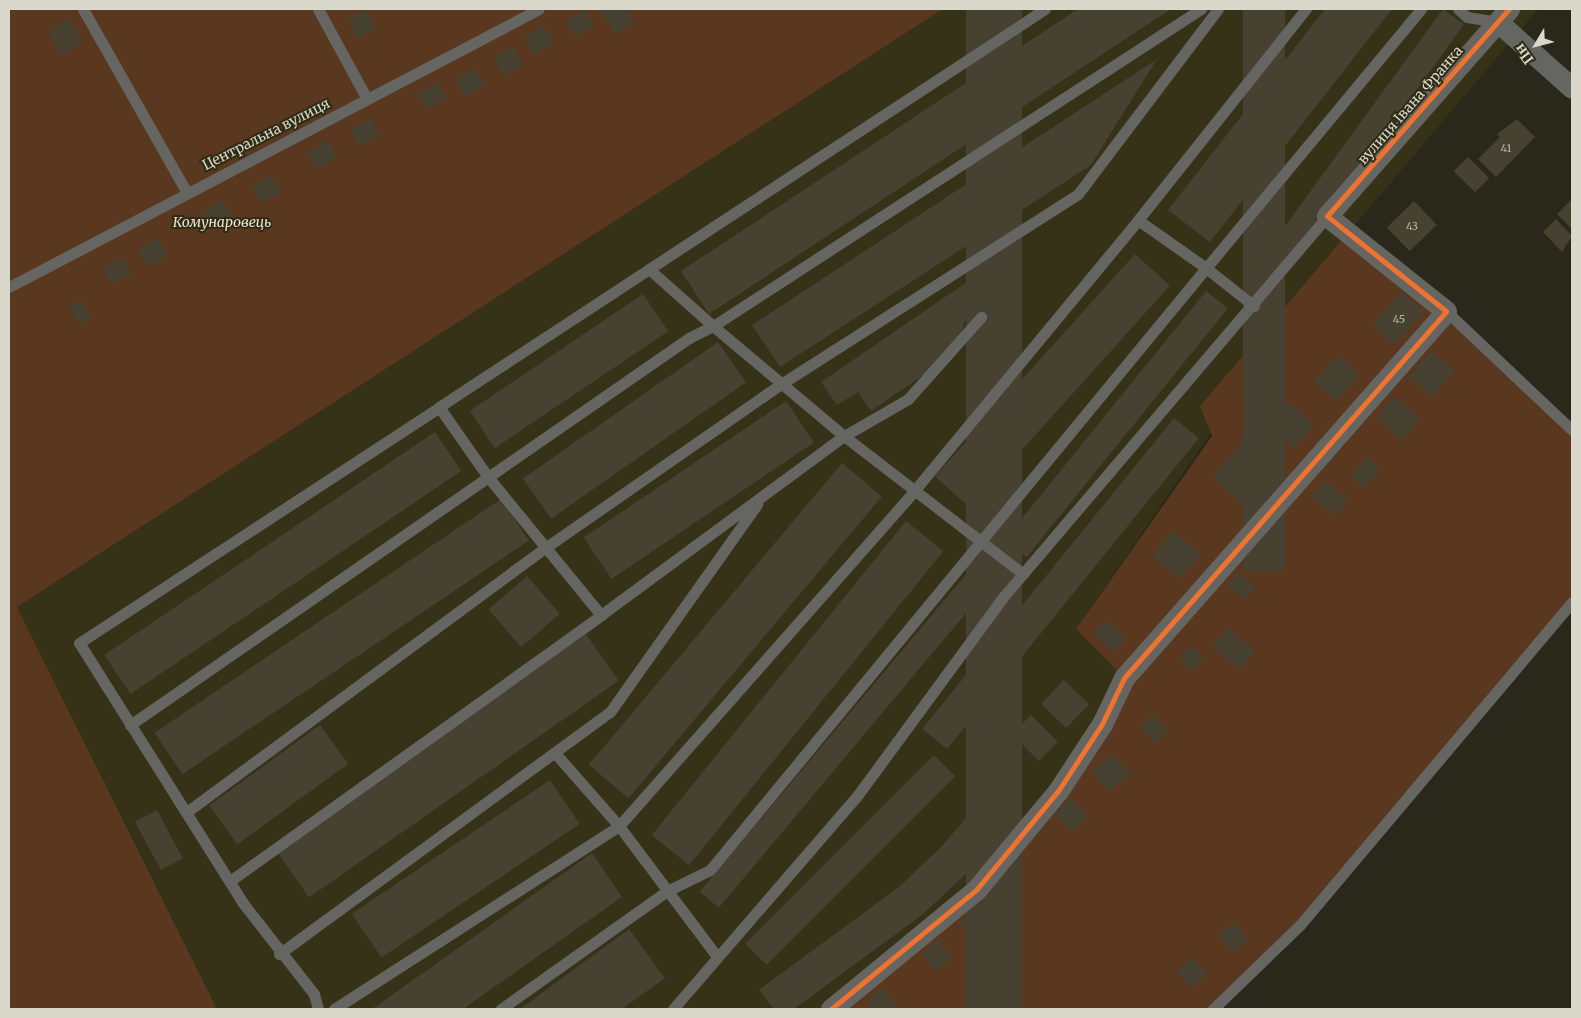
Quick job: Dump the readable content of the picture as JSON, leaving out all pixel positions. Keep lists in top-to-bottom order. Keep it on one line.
{"streets":{"street":["вулиця Івана Франка"],"lane":["Центральна вулиця"]},"parks":["Комунаровець"],"house_numbers":["41","43","45"],"north":"bottom left"}
